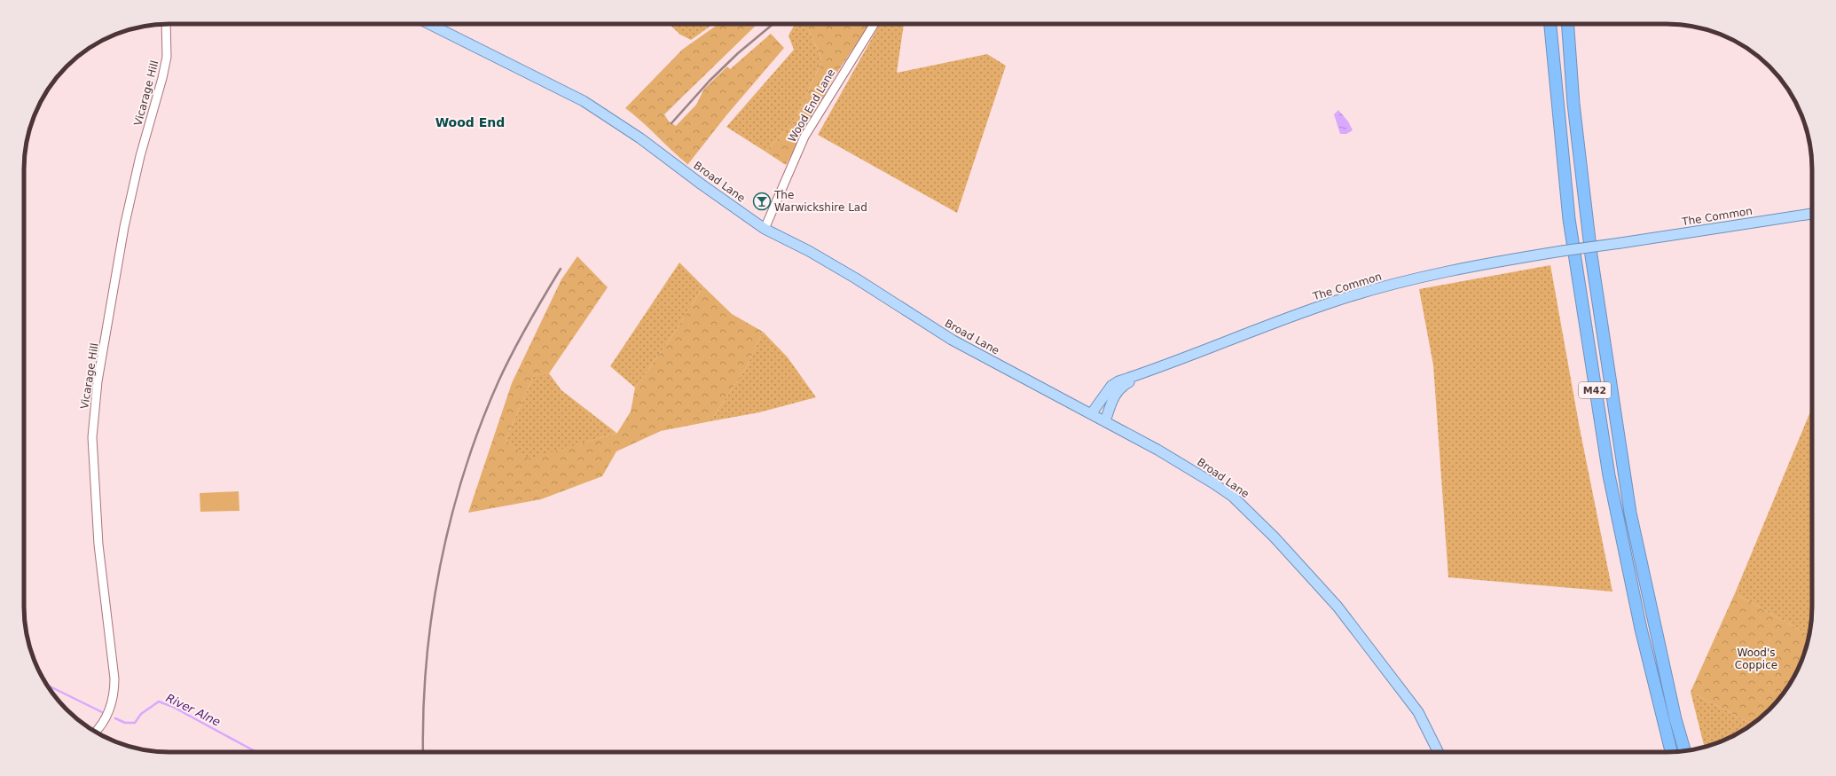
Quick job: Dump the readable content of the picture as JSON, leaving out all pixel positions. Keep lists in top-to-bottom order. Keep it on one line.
{"streets":{"highway":["M42"],"main road":["Broad Lane","The Common"],"street":["Vicarage Hill","Wood End Lane"]},"crossings":[["Wood End Lane","Broad Lane"],["Broad Lane","The Common"]],"districts":["Wood End"],"water":["River Alne"],"parks":["Wood's Coppice"],"places":{"bar":["The Warwickshire Lad"]}}
